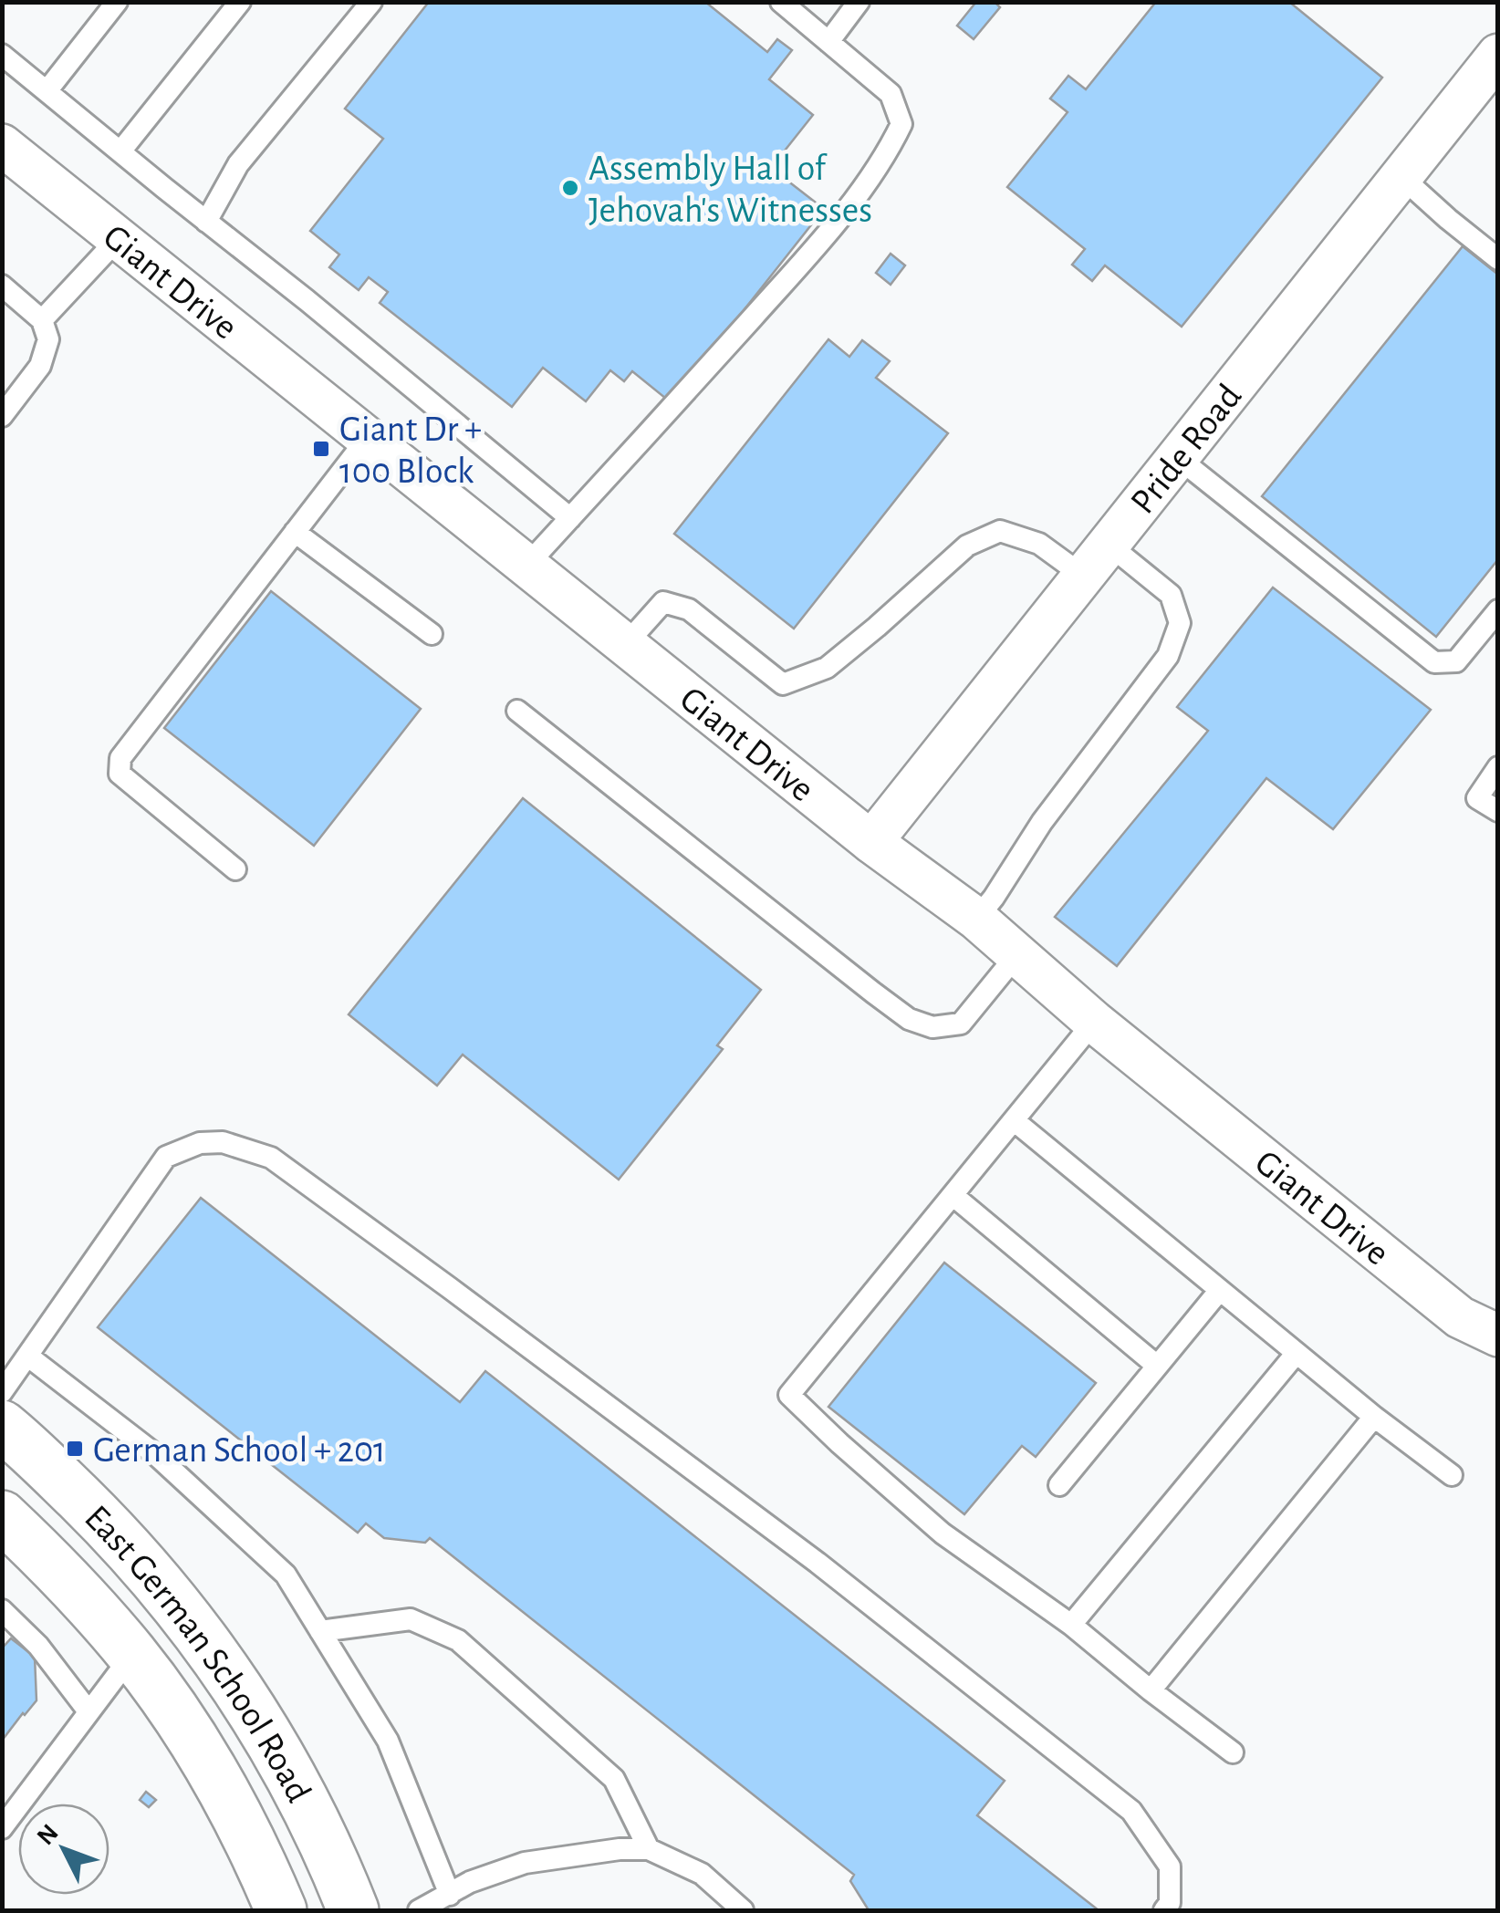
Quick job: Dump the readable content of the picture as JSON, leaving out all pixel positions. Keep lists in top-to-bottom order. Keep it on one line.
{"streets":{"street":["Giant Drive","Pride Road","East German School Road"]},"crossings":[["Giant Drive","Pride Road"]],"places":{"other":["Assembly Hall of Jehovah's Witnesses"],"transit":["Giant Dr + 100 Block","German School + 201"]},"north":"top left"}
